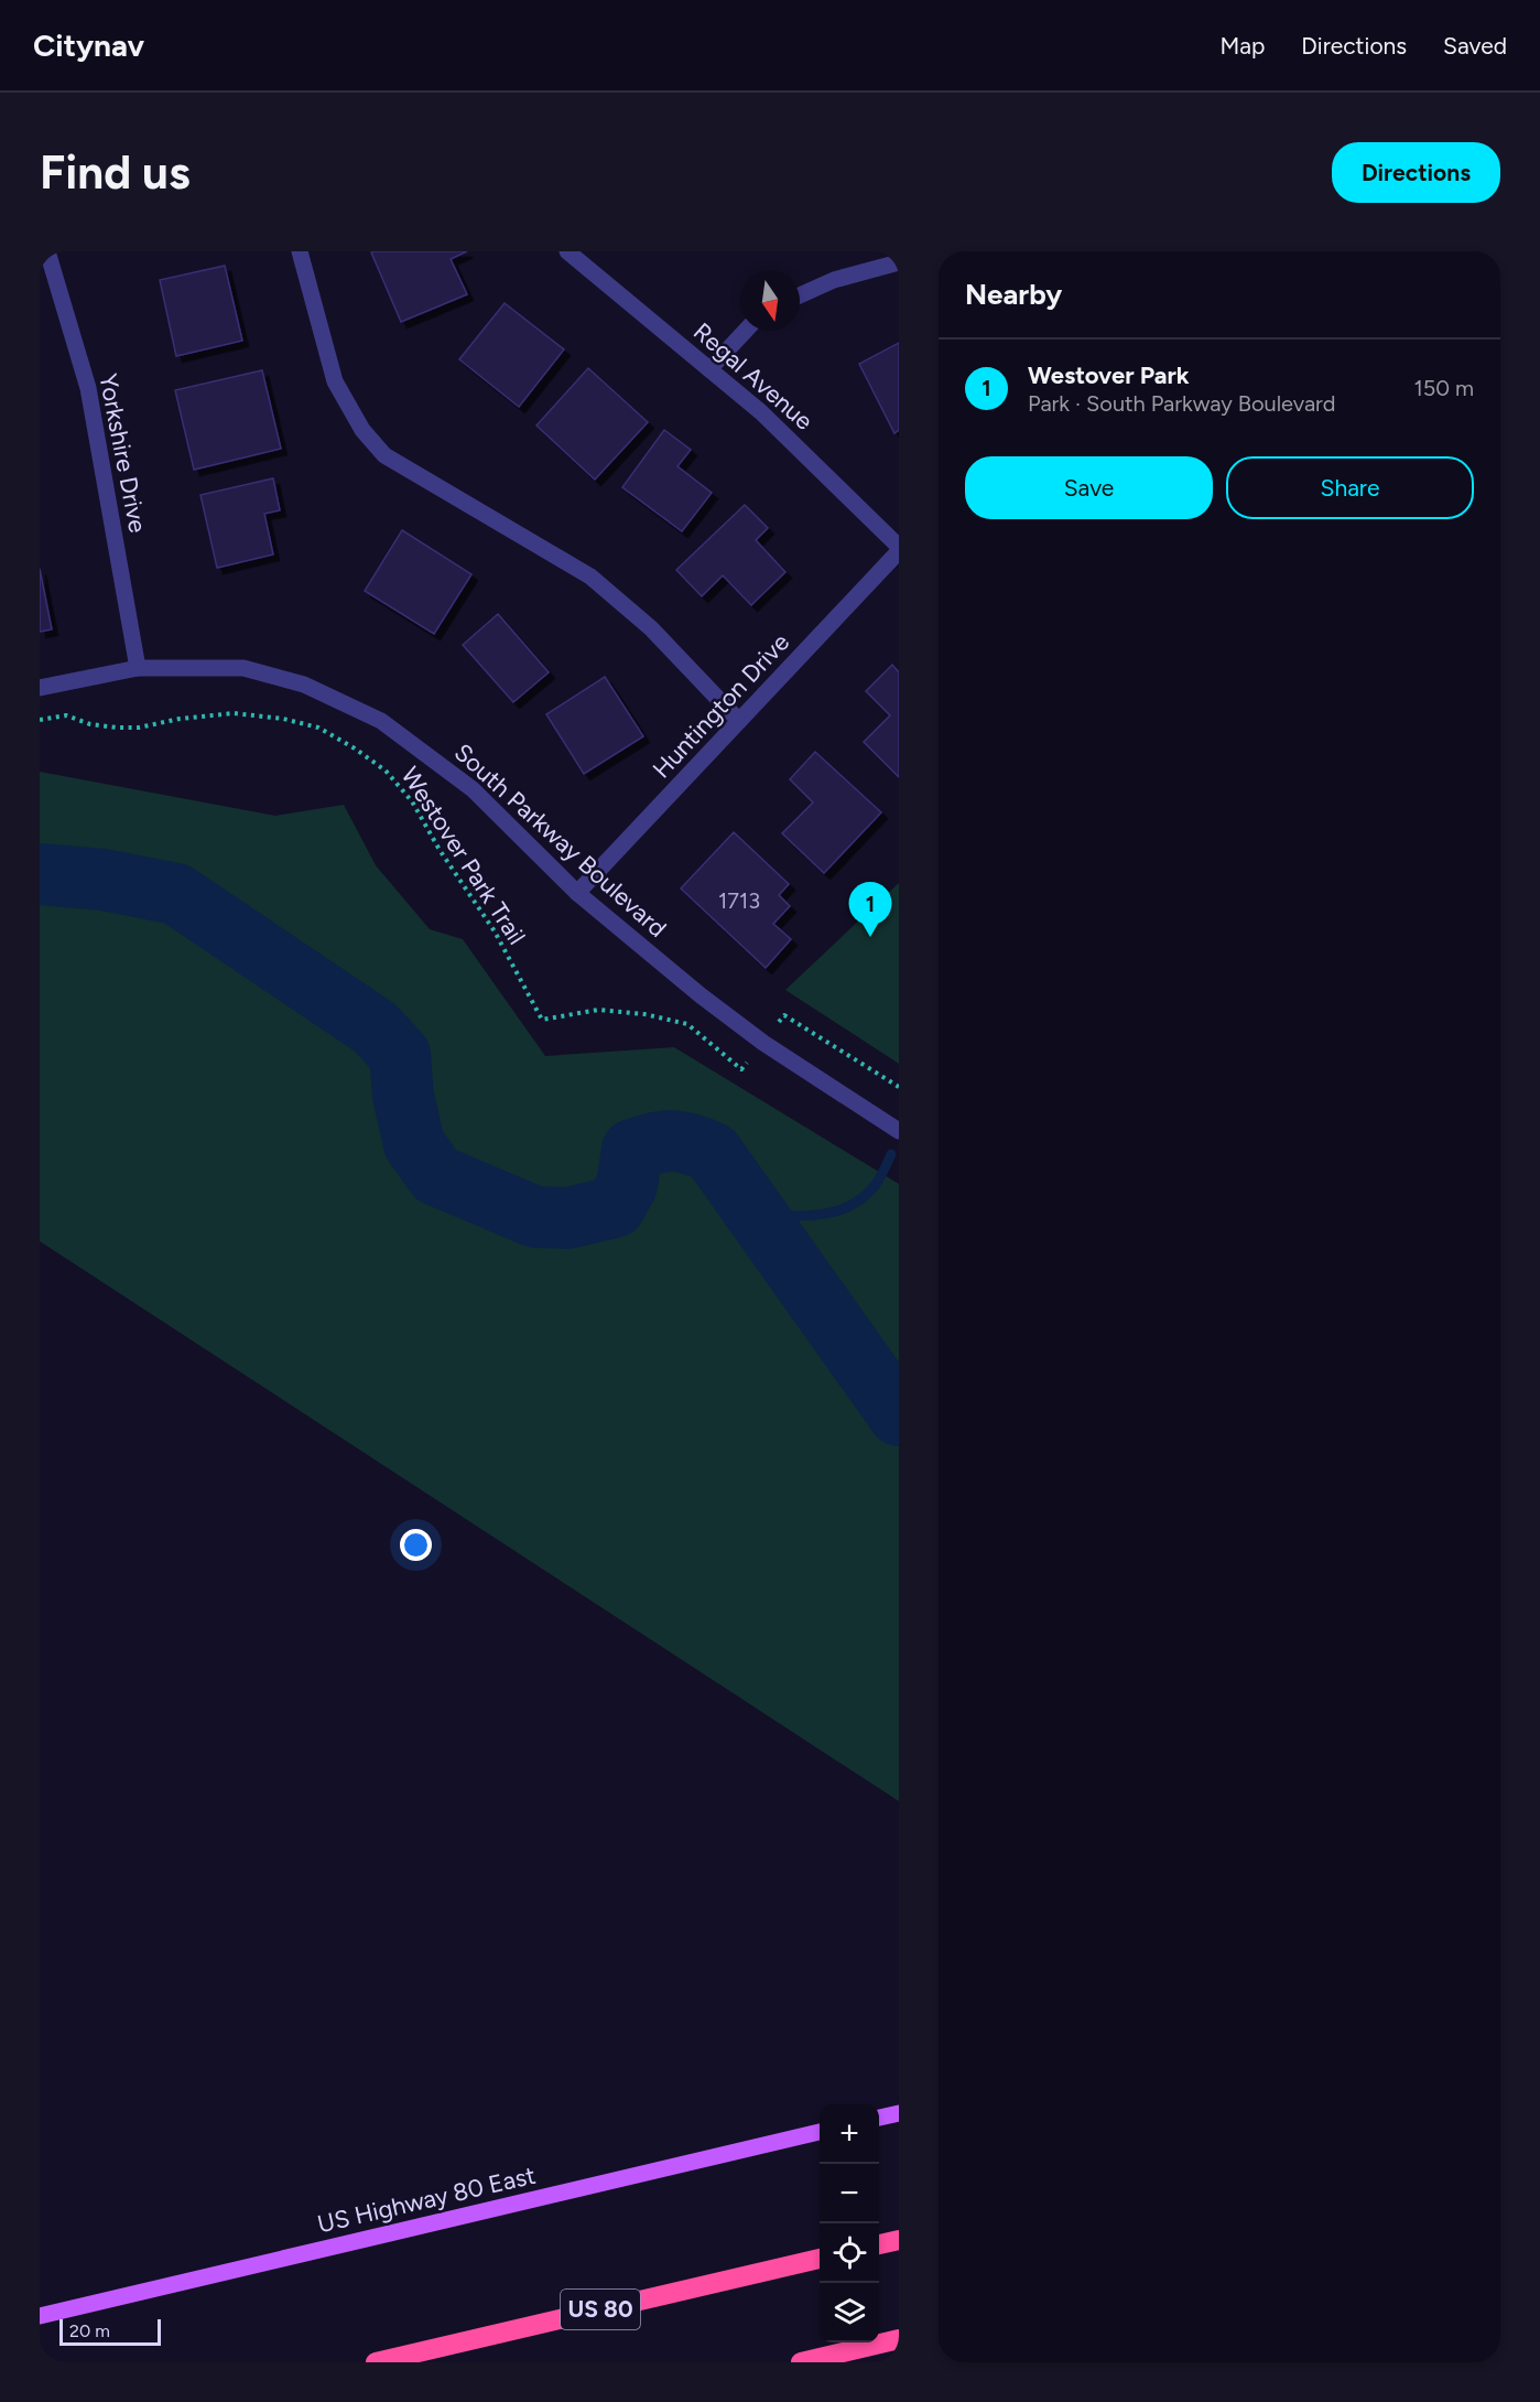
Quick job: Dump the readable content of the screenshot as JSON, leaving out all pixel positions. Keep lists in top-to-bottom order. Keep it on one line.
{"streets":{"highway":["US 80"],"main road":["US Highway 80 East"],"street":["Regal Avenue","Yorkshire Drive","Huntington Drive","South Parkway Boulevard"],"path":["Westover Park Trail"]},"crossings":[["Regal Avenue","Huntington Drive"],["Yorkshire Drive","South Parkway Boulevard"],["Huntington Drive","South Parkway Boulevard"]],"house_numbers":["1713"],"scale_bar":"20 m","north":"bottom","page":{"header":"Citynav","nav":["Map","Directions","Saved"],"buttons":["Directions",["Save","Share"]],"title":"Find us","heading":"Nearby","list":[{"mark":"1","name":"Westover Park","note":"Park · South Parkway Boulevard","value":"150 m"}],"pins":"1","map_buttons":["+","−"],"scale":"20 m"}}
